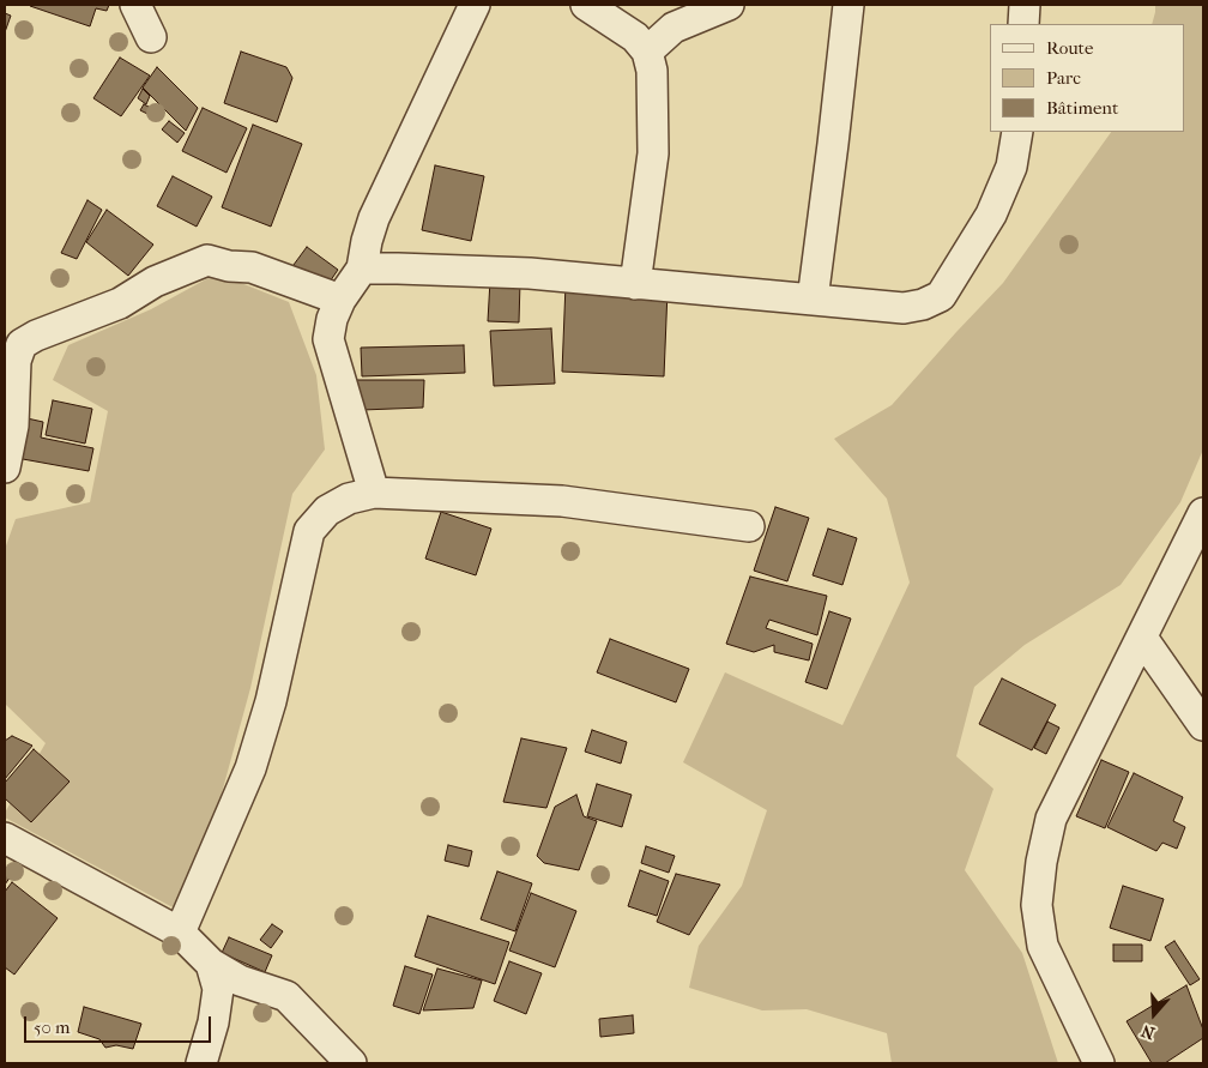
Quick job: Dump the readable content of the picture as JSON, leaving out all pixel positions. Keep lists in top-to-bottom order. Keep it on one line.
{"legend":["Route","Parc","Bâtiment"],"scale_bar":"50 m","north":"bottom"}
